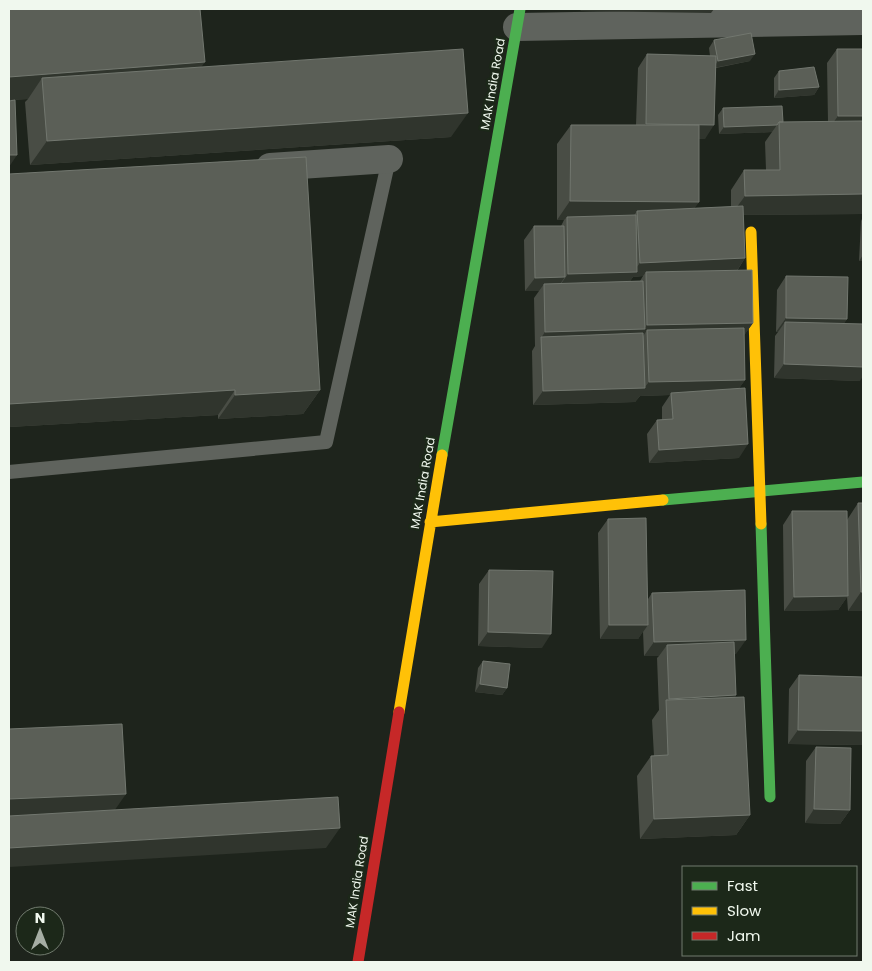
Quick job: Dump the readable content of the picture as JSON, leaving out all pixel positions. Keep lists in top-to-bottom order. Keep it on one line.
{"streets":{"street":["MAK India Road"]},"legend":["Fast","Slow","Jam"],"north":"top"}
